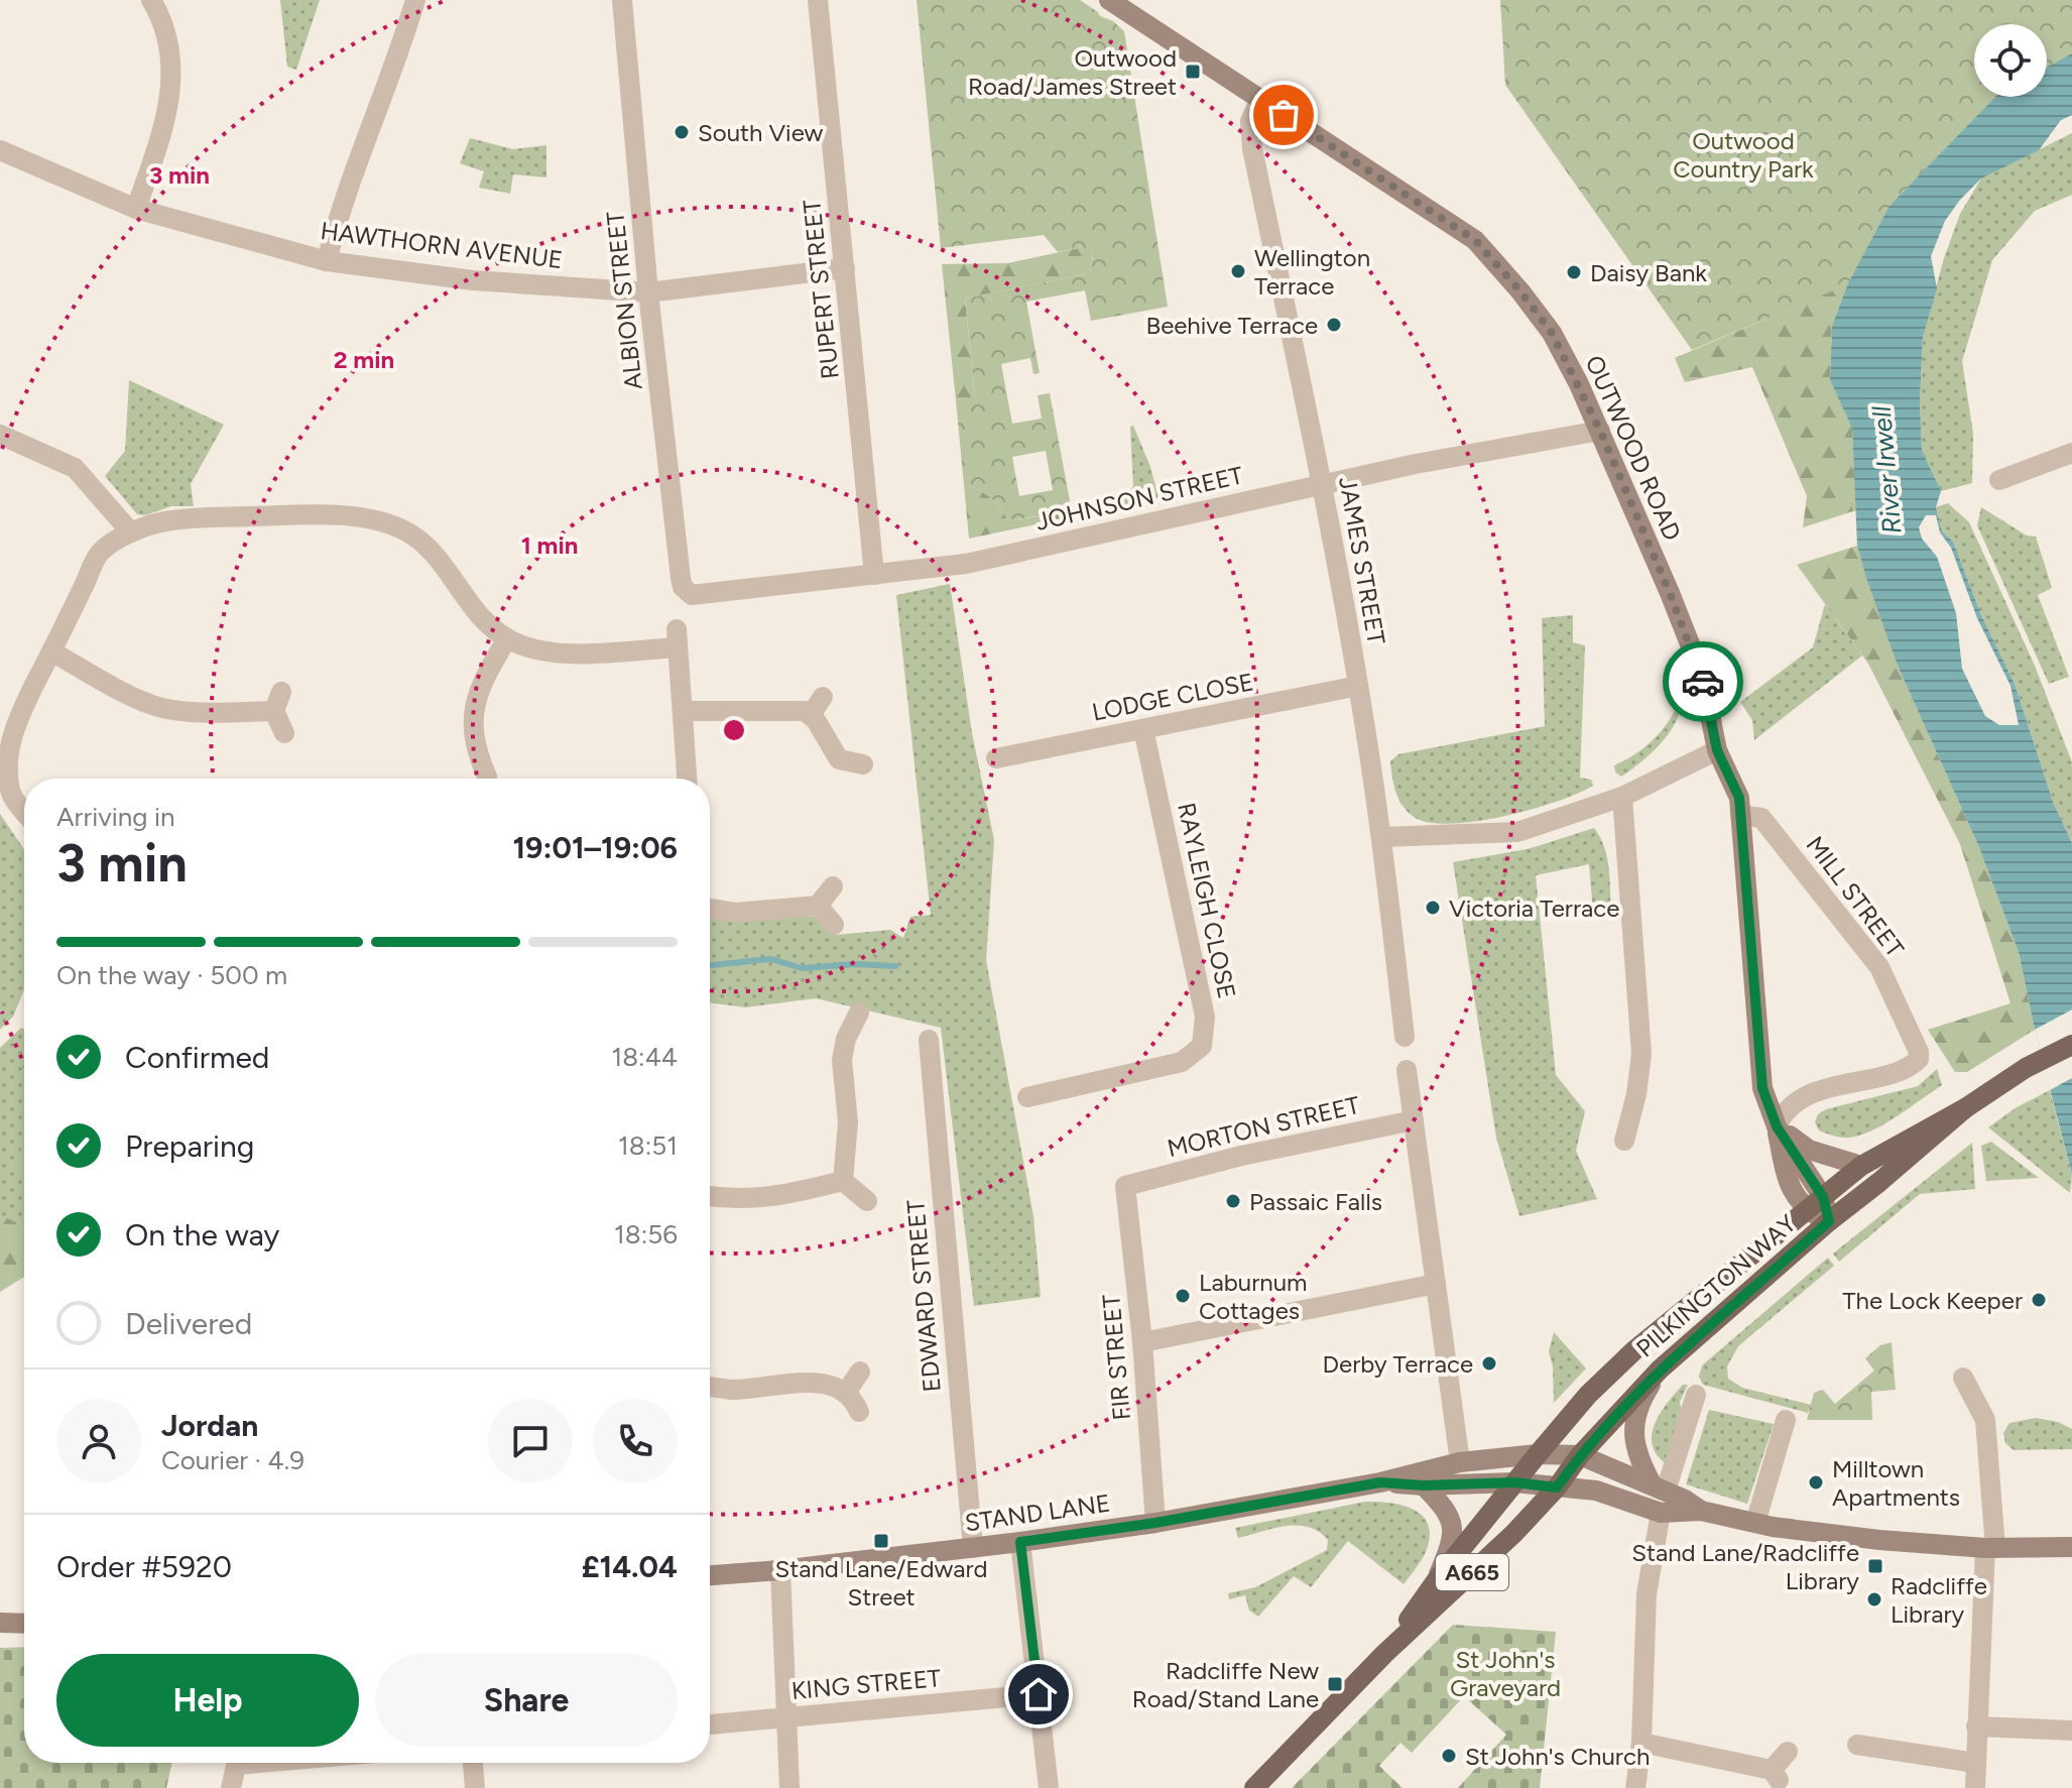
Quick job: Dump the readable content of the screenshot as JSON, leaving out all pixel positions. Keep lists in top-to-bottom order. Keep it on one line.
{"streets":{"main road":["PILKINGTON WAY","A665"],"street":["HAWTHORN AVENUE","RUPERT STREET","ALBION STREET","OUTWOOD ROAD","JOHNSON STREET","JAMES STREET","LODGE CLOSE","MILL STREET","RAYLEIGH CLOSE","MORTON STREET","EDWARD STREET","FIR STREET","STAND LANE","KING STREET"]},"crossings":[["HAWTHORN AVENUE","RUPERT STREET"],["HAWTHORN AVENUE","ALBION STREET"],["RUPERT STREET","JOHNSON STREET"],["ALBION STREET","JOHNSON STREET"],["OUTWOOD ROAD","JOHNSON STREET"],["OUTWOOD ROAD","JAMES STREET"],["OUTWOOD ROAD","MILL STREET"],["OUTWOOD ROAD","PILKINGTON WAY"],["JOHNSON STREET","JAMES STREET"],["JAMES STREET","LODGE CLOSE"],["LODGE CLOSE","RAYLEIGH CLOSE"],["MORTON STREET","FIR STREET"],["PILKINGTON WAY","STAND LANE"],["PILKINGTON WAY","A665"],["EDWARD STREET","STAND LANE"],["FIR STREET","STAND LANE"],["STAND LANE","A665"]],"water":["River Irwell"],"parks":["Outwood Country Park","St John's Graveyard"],"places":{"transit":["Outwood Road/James Street","Stand Lane/Edward Street","Stand Lane/Radcliffe Library","Radcliffe New Road/Stand Lane"],"other":["South View","Wellington Terrace","Daisy Bank","Beehive Terrace","Victoria Terrace","Passaic Falls","Laburnum Cottages","The Lock Keeper","Derby Terrace","Milltown Apartments","Radcliffe Library","St John's Church"]},"page":{"heading":["3 min","Arriving in","19:01–19:06"],"panel":["Jordan","Courier · 4.9","Order #5920","£14.04"],"bar":"On the way · 500 m","list":[["Confirmed","18:44"],["Preparing","18:51"],["On the way","18:56"],"Delivered"],"buttons":["Help","Share"]},"rings":["3 min","2 min","1 min"]}
